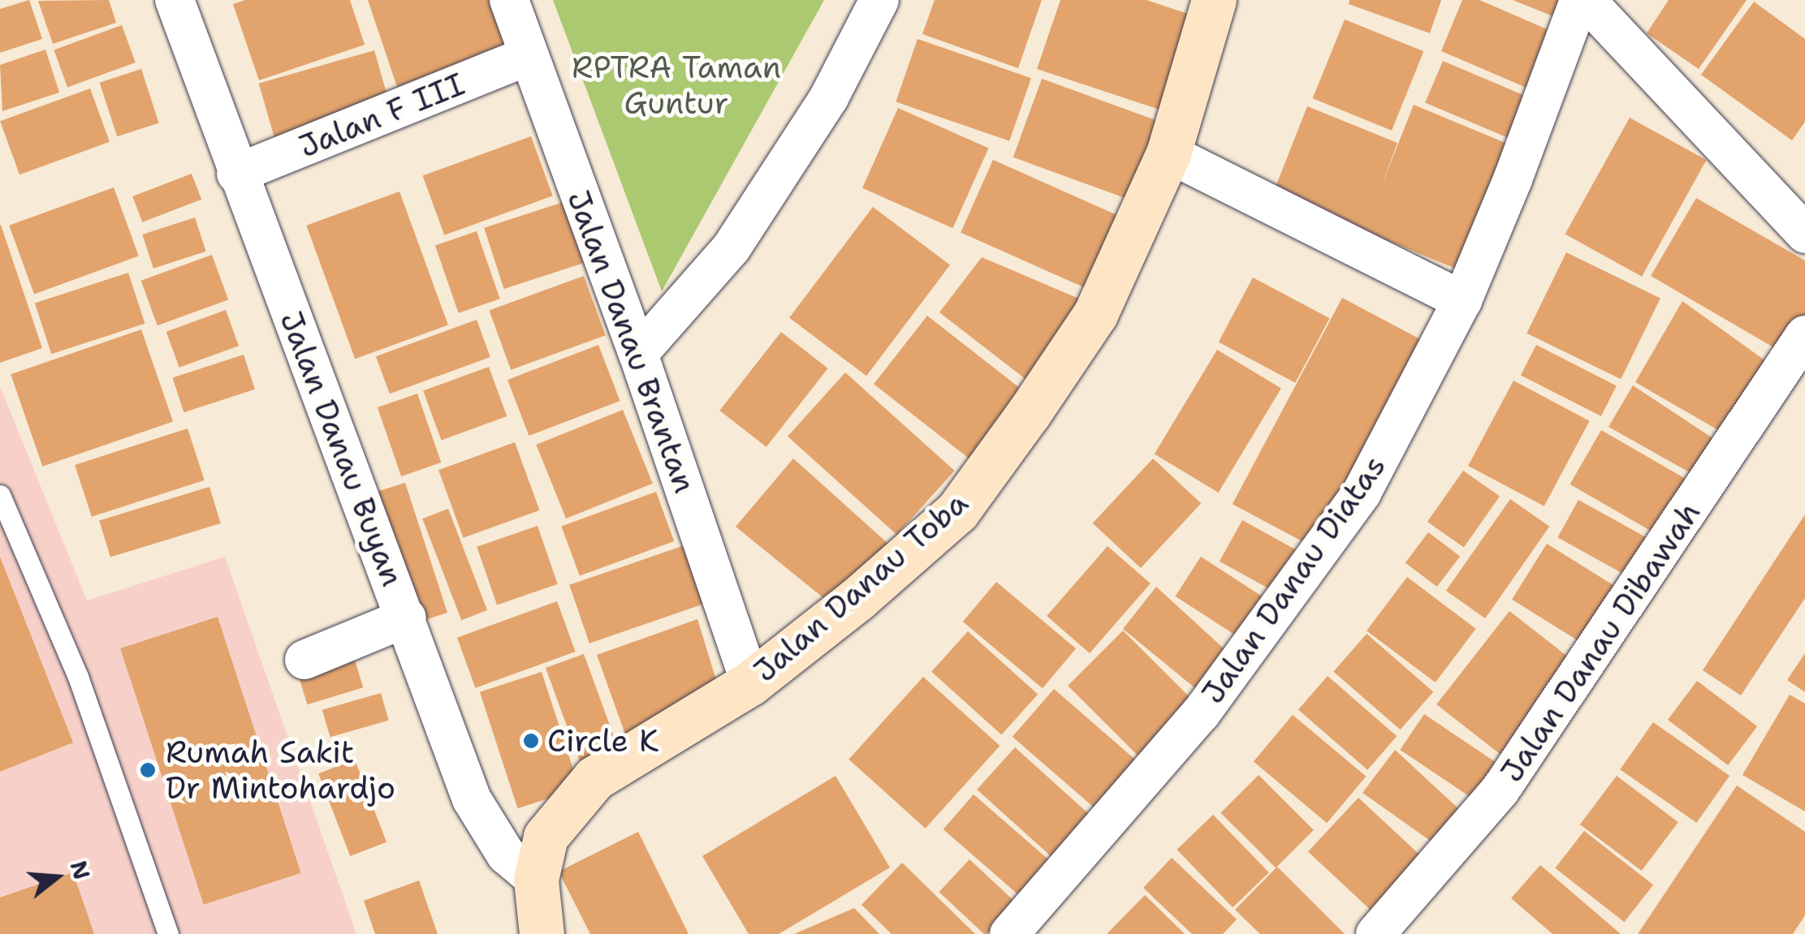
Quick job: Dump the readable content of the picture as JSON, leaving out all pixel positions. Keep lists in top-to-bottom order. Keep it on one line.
{"streets":{"street":["Jalan F III","Jalan Danau Brantan","Jalan Danau Buyan","Jalan Danau Diatas","Jalan Danau Toba","Jalan Danau Dibawah"]},"crossings":[["Jalan F III","Jalan Danau Brantan"],["Jalan F III","Jalan Danau Buyan"],["Jalan Danau Brantan","Jalan Danau Toba"],["Jalan Danau Buyan","Jalan Danau Toba"]],"parks":["RPTRA Taman Guntur"],"places":["Circle K","Rumah Sakit Dr Mintohardjo"],"north":"right"}
